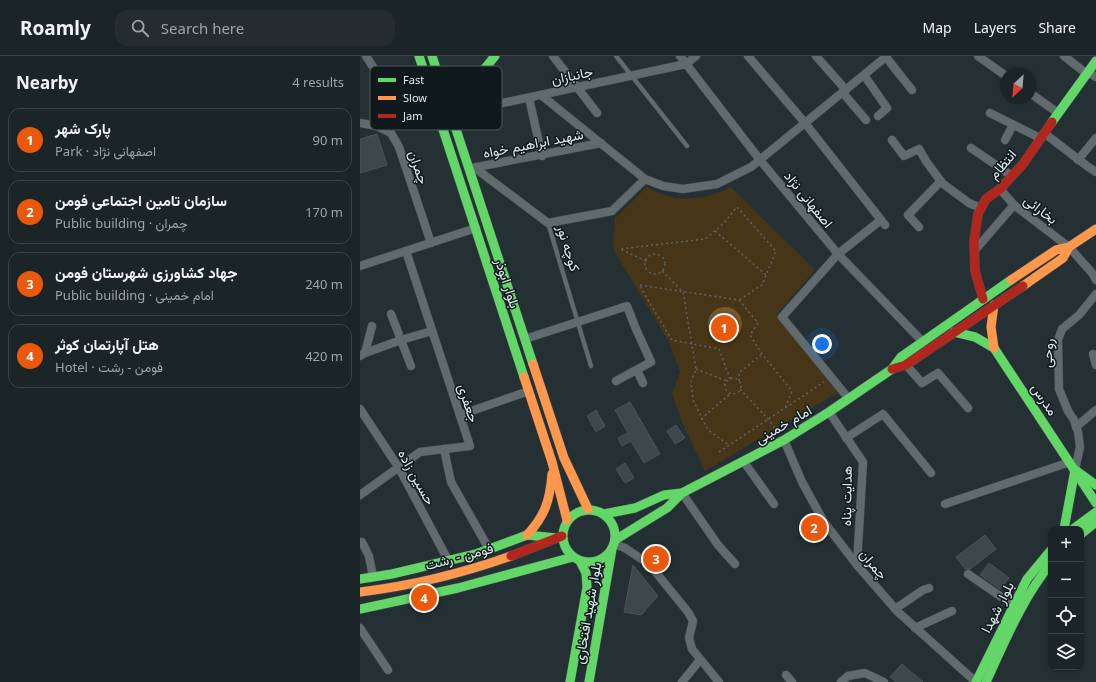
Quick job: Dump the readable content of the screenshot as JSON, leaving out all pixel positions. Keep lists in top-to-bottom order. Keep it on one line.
{"streets":{"street":["جانبازان","شهید ابراهیم خواه","انتظام","چمران","اصفهانی نژاد","بخارائی","کوچه نور","بلوار ابوذر","روحی","مدرس","جعفری","امام خمینی","حسین زاده","هدایت پناه","فومن - رشت","بلوار شهدا","بلوار شهید افتخاری"]},"crossings":[["جانبازان","اصفهانی نژاد"],["شهید ابراهیم خواه","کوچه نور"],["شهید ابراهیم خواه","بلوار ابوذر"],["انتظام","بخارائی"],["انتظام","امام خمینی"],["چمران","امام خمینی"],["چمران","هدایت پناه"],["چمران","بلوار شهدا"],["اصفهانی نژاد","امام خمینی"],["بخارائی","امام خمینی"],["کوچه نور","بلوار ابوذر"],["بلوار ابوذر","امام خمینی"],["بلوار ابوذر","فومن - رشت"],["بلوار ابوذر","بلوار شهید افتخاری"],["روحی","مدرس"],["مدرس","امام خمینی"],["جعفری","حسین زاده"],["امام خمینی","هدایت پناه"],["امام خمینی","فومن - رشت"],["امام خمینی","بلوار شهید افتخاری"],["فومن - رشت","بلوار شهید افتخاری"]],"legend":["Fast","Slow","Jam"],"north":"bottom left","page":{"header":"Roamly","search":"Search here","nav":["Map","Layers","Share"],"heading":["Nearby","4 results"],"list":[{"mark":"1","name":"پارک شهر","note":"Park · اصفهانی نژاد","value":"90 m"},{"mark":"2","name":"سازمان تامین اجتماعی فومن","note":"Public building · چمران","value":"170 m"},{"mark":"3","name":"جهاد کشاورزی شهرستان فومن","note":"Public building · امام خمینی","value":"240 m"},{"mark":"4","name":"هتل آپارتمان کوثر","note":"Hotel · فومن - رشت","value":"420 m"}],"pins":["1","2","3","4"],"map_buttons":["+","−"]}}
